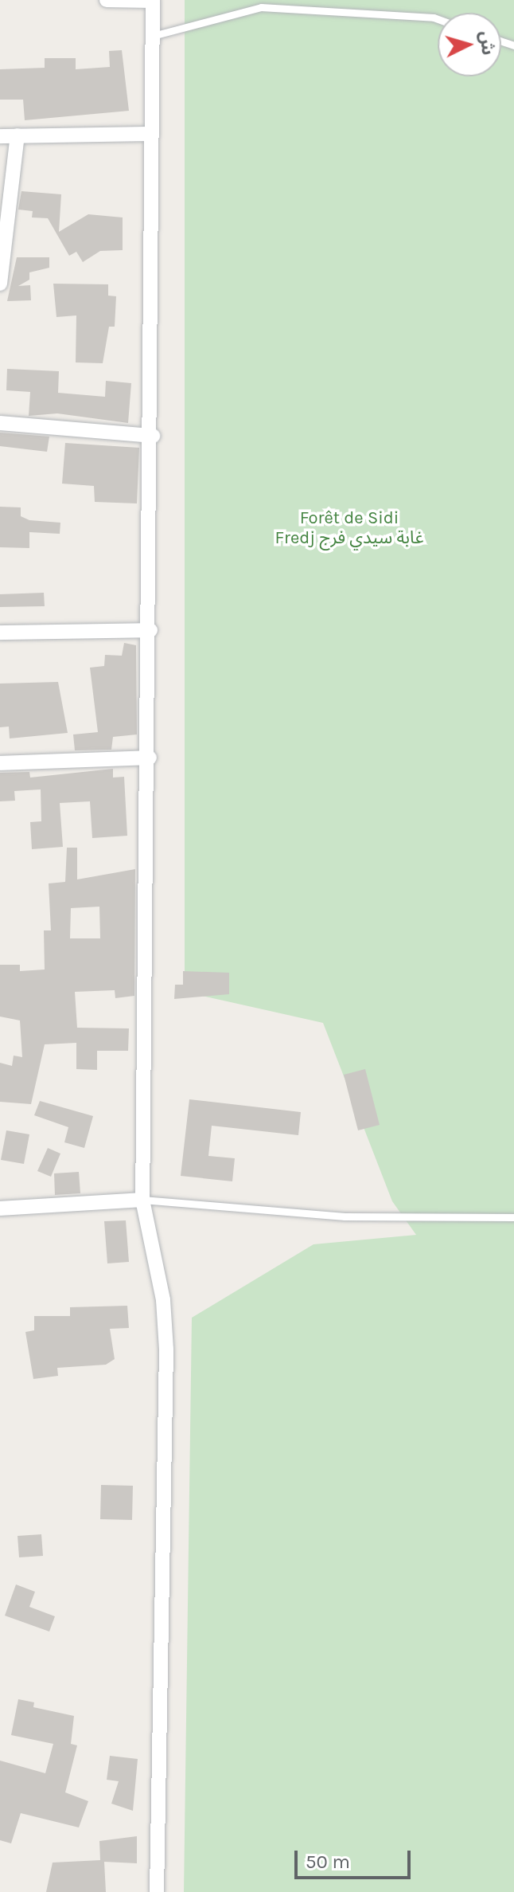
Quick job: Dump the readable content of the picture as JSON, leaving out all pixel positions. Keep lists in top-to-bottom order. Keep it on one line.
{"parks":["Forêt de Sidi Fredj غابة سيدي فرج"],"scale_bar":"50 m","north":"right"}
